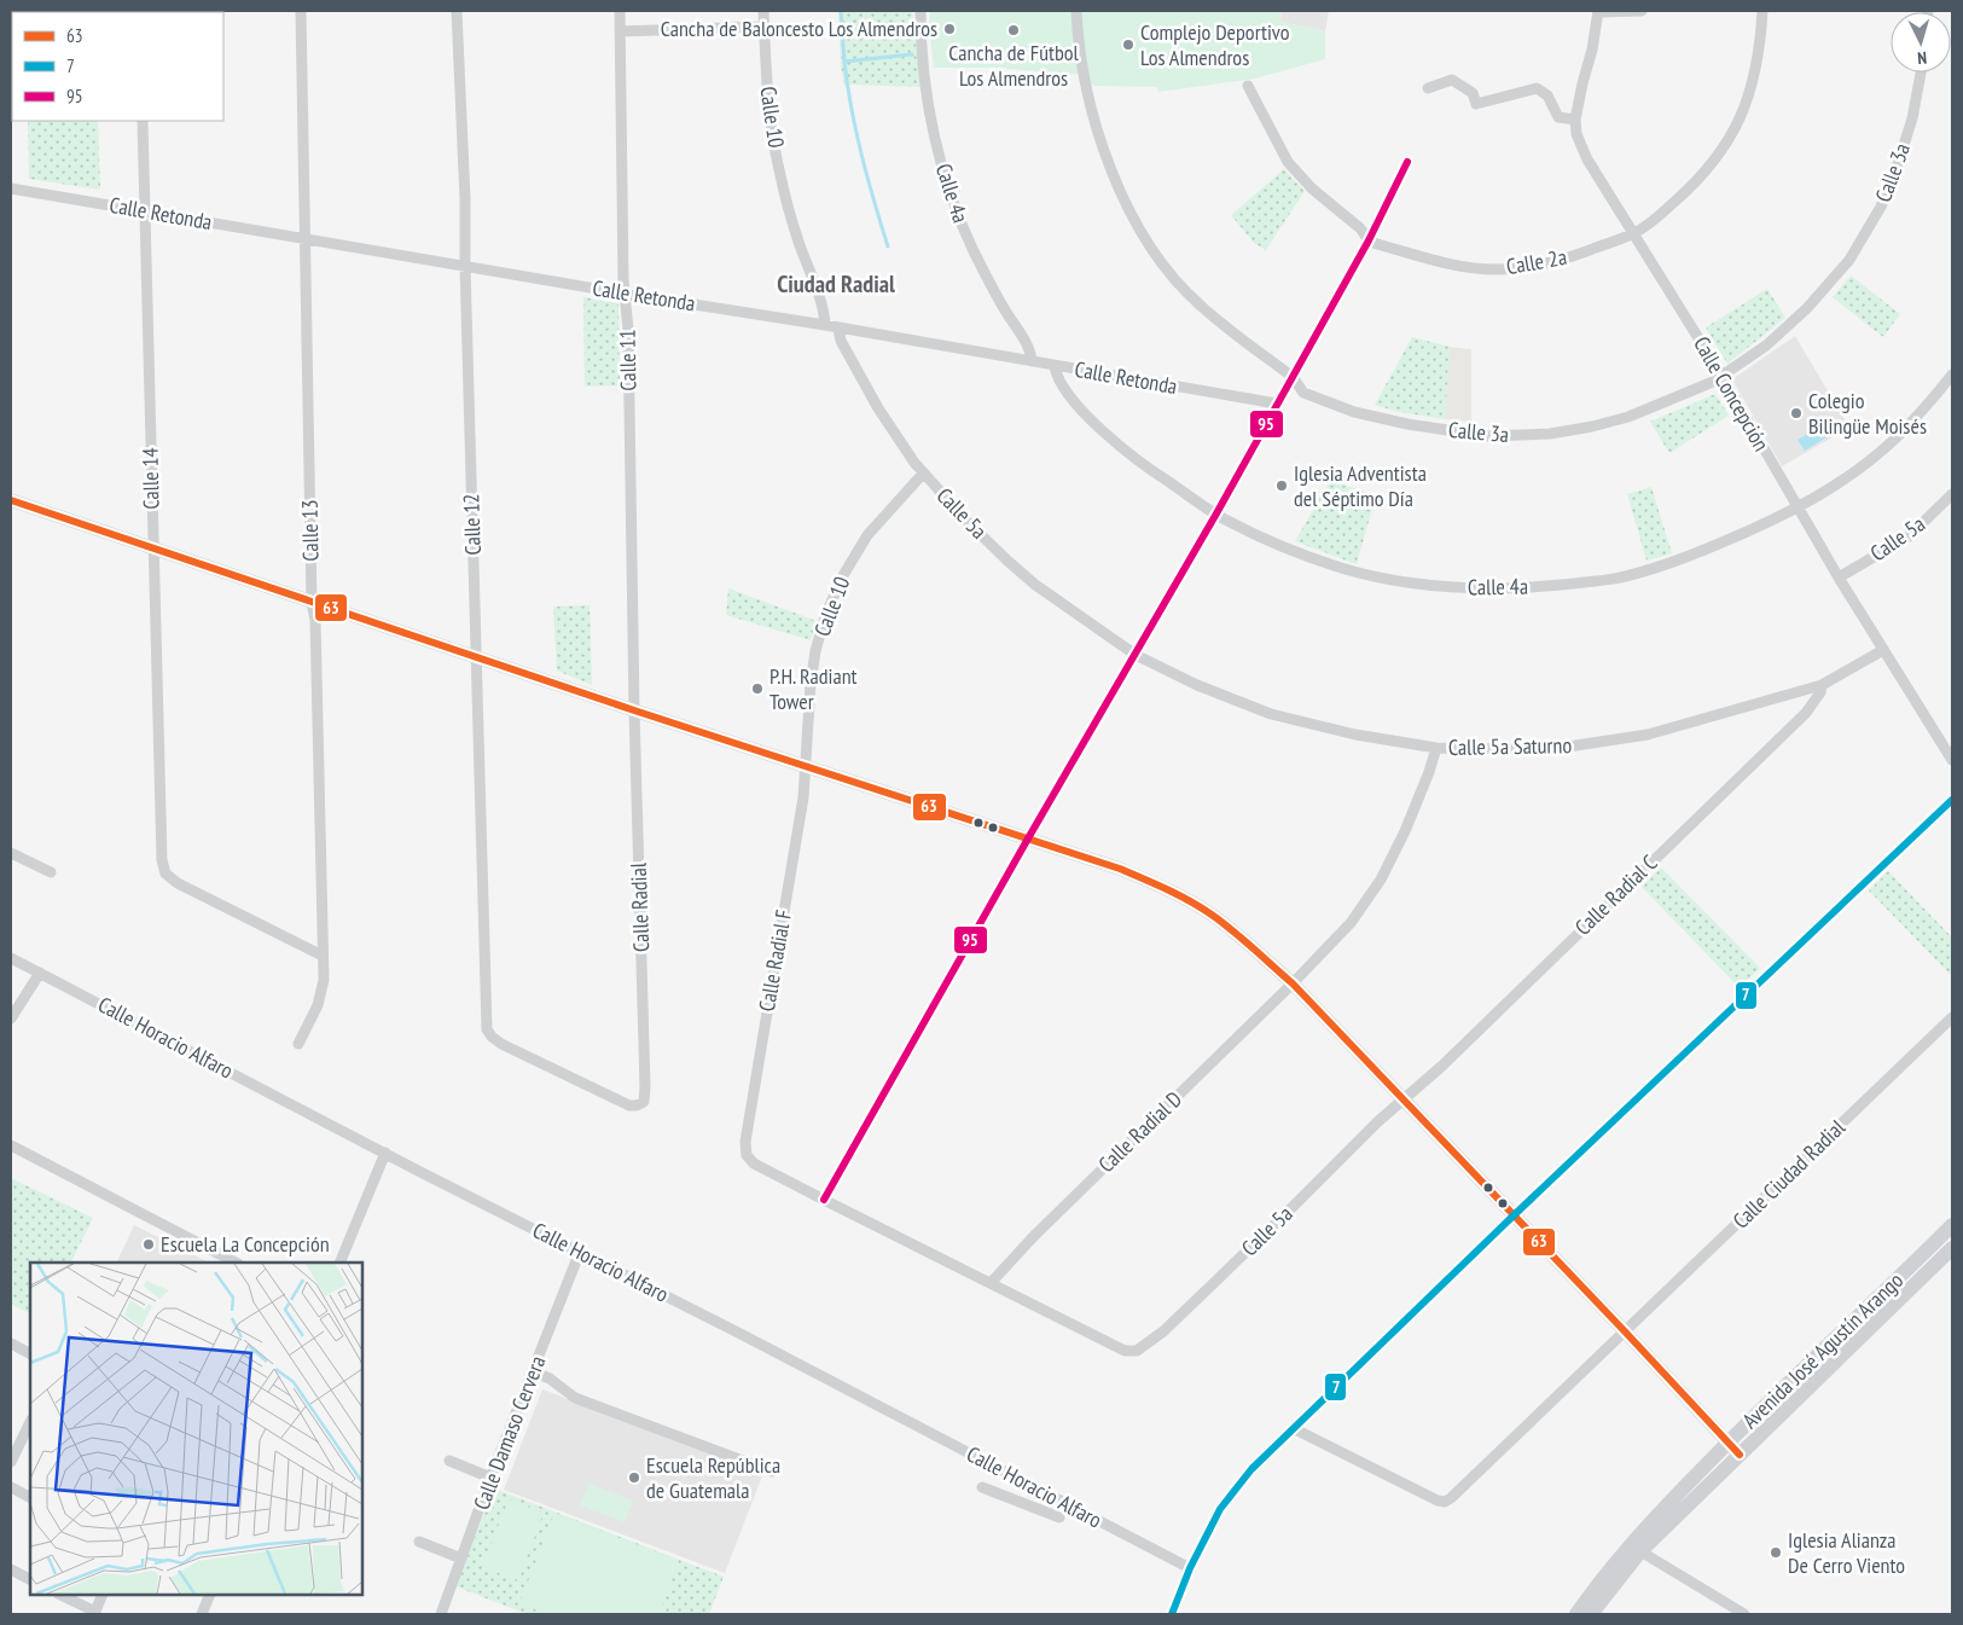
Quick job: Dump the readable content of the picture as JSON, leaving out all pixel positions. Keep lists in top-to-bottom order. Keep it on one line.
{"streets":{"main road":["Avenida José Agustín Arango"],"street":["Calle 10","Calle 3a","Calle 4a","Calle Retonda","Calle 2a","Calle 11","Calle Concepción","Calle 14","Calle 5a","Calle 12","Calle 13","Calle 5a Saturno","Calle Radial C","Calle Radial","Calle Radial F","Calle Horacio Alfaro","Calle Radial D","Calle Ciudad Radial","Calle Damaso Cervera"]},"crossings":[["Calle 10","Calle Retonda"],["Calle 10","Calle 5a"],["Calle 10","Calle Radial F"],["Calle 3a","Calle Concepción"],["Calle 4a","Calle Retonda"],["Calle 4a","Calle Concepción"],["Calle Retonda","Calle 11"],["Calle Retonda","Calle 14"],["Calle Retonda","Calle 5a"],["Calle Retonda","Calle 12"],["Calle Retonda","Calle 13"],["Calle 2a","Calle Concepción"],["Calle 11","Calle Radial"],["Calle Concepción","Calle 5a"],["Calle Concepción","Calle 5a Saturno"],["Calle 14","Calle 13"],["Calle 5a","Calle 5a Saturno"],["Calle 5a","Calle Radial C"],["Calle 5a","Calle Radial D"],["Calle 12","Calle Radial"],["Calle 5a Saturno","Calle Radial C"],["Calle 5a Saturno","Calle Radial D"],["Calle Horacio Alfaro","Calle Damaso Cervera"]],"districts":["Ciudad Radial"],"places":["Cancha de Baloncesto Los Almendros","Cancha de Fútbol Los Almendros","Complejo Deportivo Los Almendros","Colegio Bilingüe Moisés","Iglesia Adventista del Séptimo Día","P.H. Radiant Tower","Escuela La Concepción","Escuela República de Guatemala","Iglesia Alianza De Cerro Viento"],"lines":["transit line 95","transit line 63","transit line 7"],"legend":["63","7","95"],"north":"bottom"}
